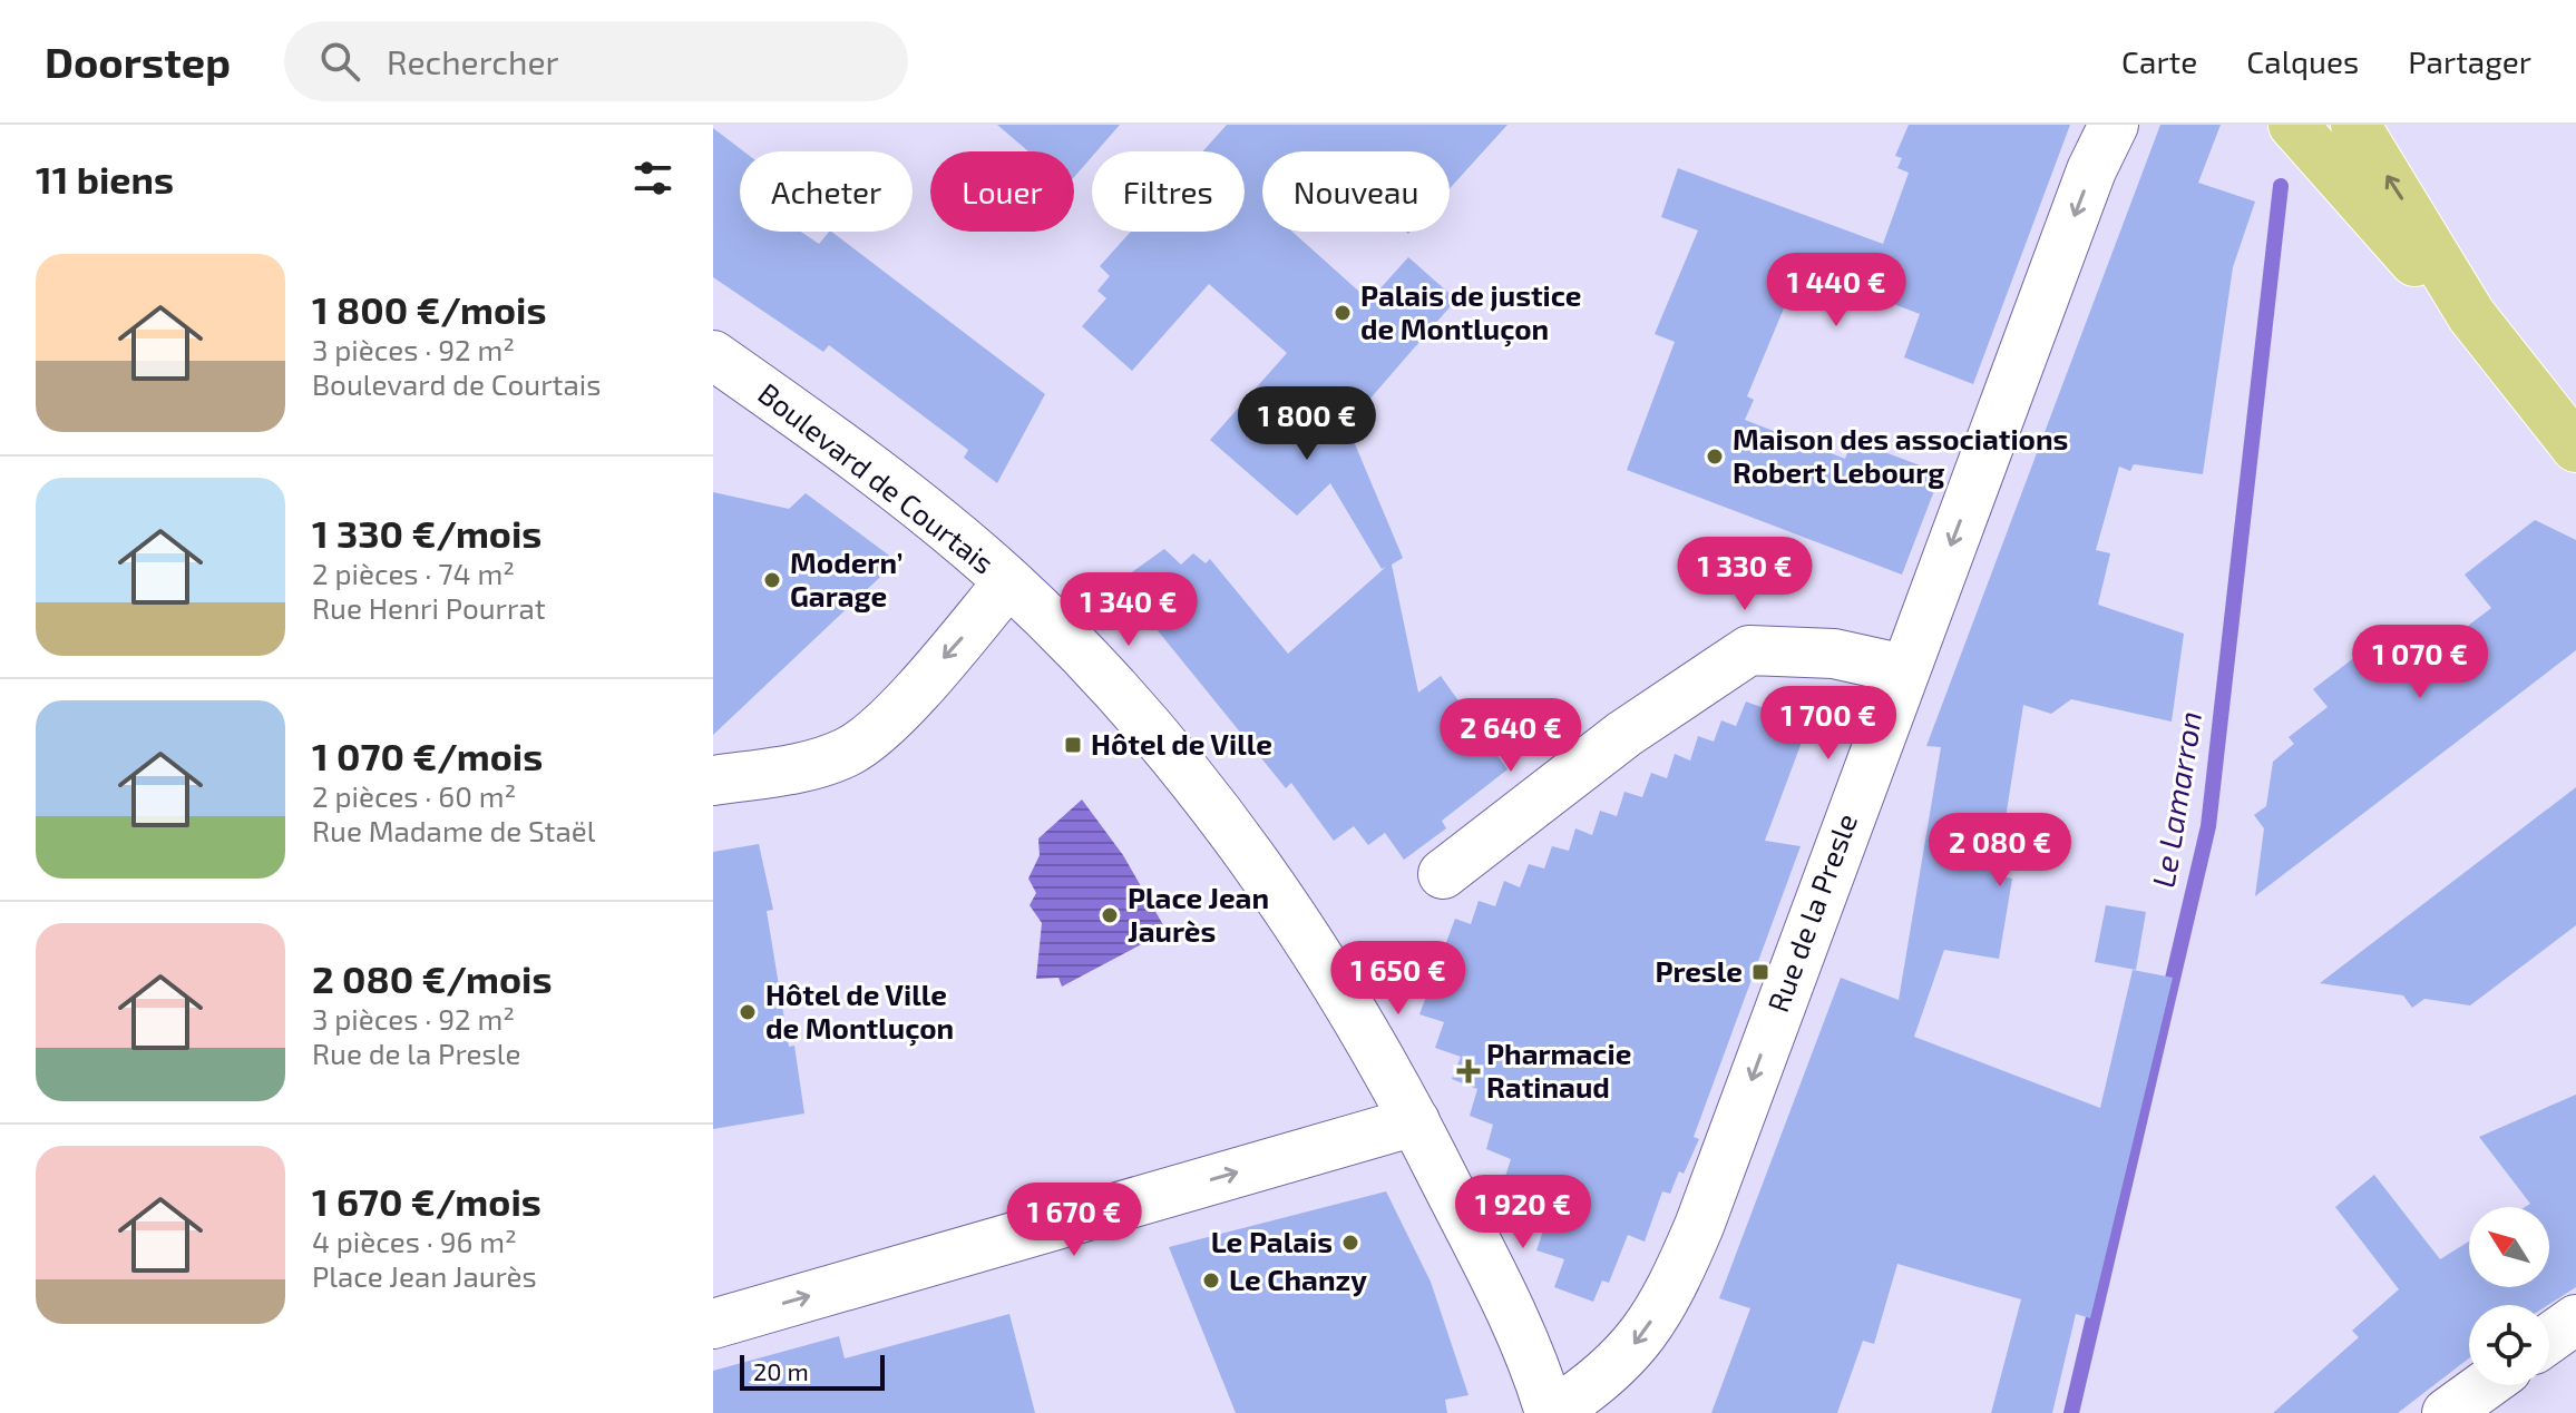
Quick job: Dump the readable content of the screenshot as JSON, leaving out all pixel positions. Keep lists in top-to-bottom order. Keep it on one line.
{"streets":{"main road":["Boulevard de Courtais","Rue de la Presle"]},"crossings":[["Boulevard de Courtais","Rue de la Presle"]],"one_way":["Rue de la Presle"],"water":["Le Lamarron"],"places":{"other":["Palais de justice de Montluçon","Maison des associations Robert Lebourg","Modern’ Garage","Place Jean Jaurès","Hôtel de Ville de Montluçon","Le Palais","Le Chanzy"],"transit":["Hôtel de Ville","Presle"],"health":["Pharmacie Ratinaud"]},"scale_bar":"20 m","north":"top left","page":{"header":"Doorstep","search":"Rechercher","nav":["Carte","Calques","Partager"],"heading":"11 biens","chip":["Acheter","Louer","Filtres","Nouveau"],"list":[{"name":"1 800 €/mois","note":"3 pièces · 92 m² · Boulevard de Courtais"},{"name":"1 330 €/mois","note":"2 pièces · 74 m² · Rue Henri Pourrat"},{"name":"1 070 €/mois","note":"2 pièces · 60 m² · Rue Madame de Staël"},{"name":"2 080 €/mois","note":"3 pièces · 92 m² · Rue de la Presle"},{"name":"1 670 €/mois","note":"4 pièces · 96 m² · Place Jean Jaurès"}],"price":["1 440 €","1 800 €","1 330 €","1 340 €","1 070 €","1 700 €","2 640 €","2 080 €","1 650 €","1 920 €","1 670 €"],"scale":"20 m"}}
